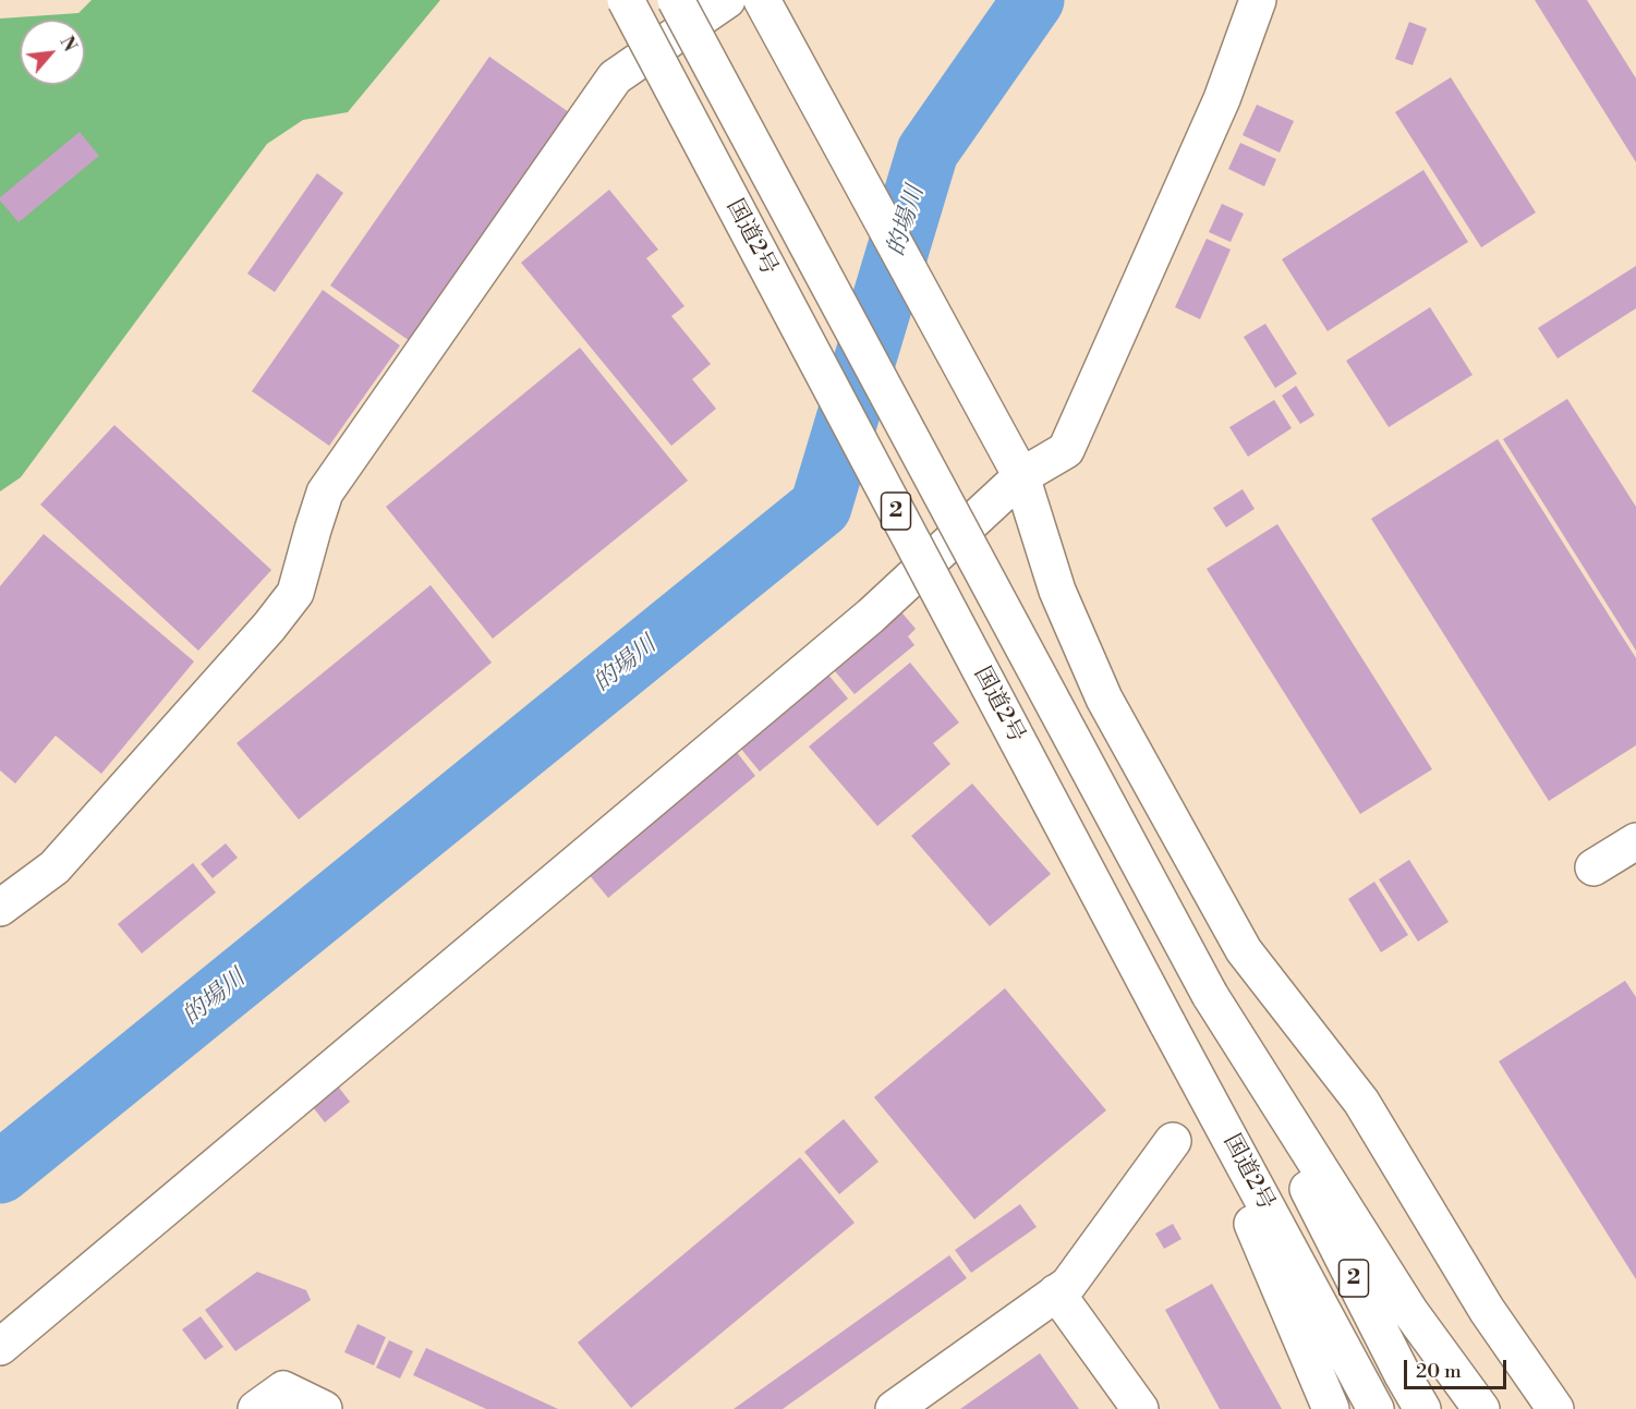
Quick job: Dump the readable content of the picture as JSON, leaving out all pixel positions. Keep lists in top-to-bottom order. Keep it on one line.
{"streets":{"main road":["国道2号","2"]},"water":["的場川"],"scale_bar":"20 m","north":"top right"}
